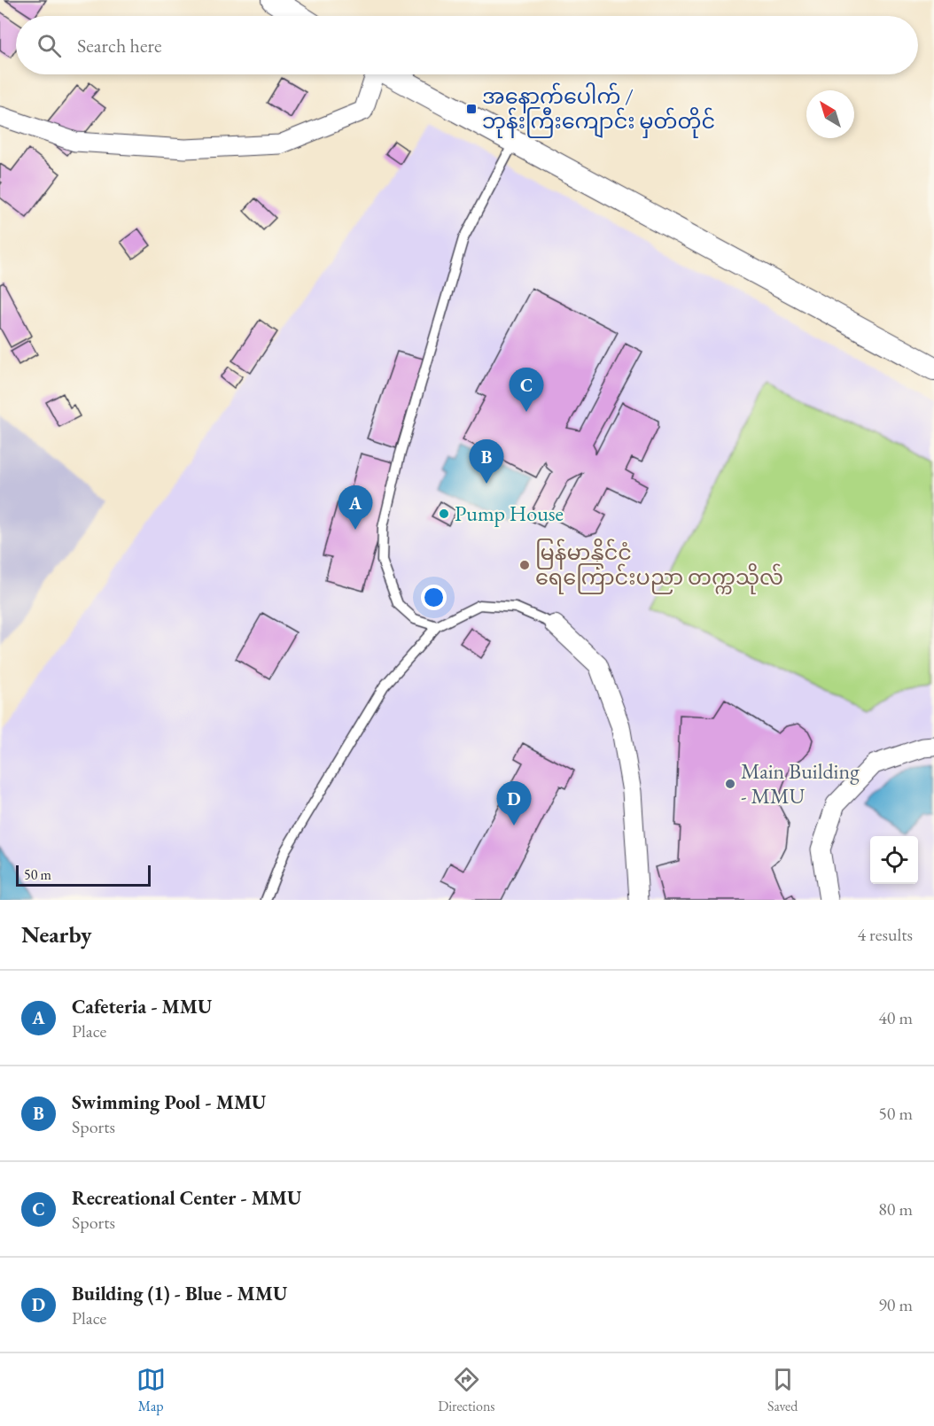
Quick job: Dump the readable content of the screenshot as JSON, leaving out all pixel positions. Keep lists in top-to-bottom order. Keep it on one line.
{"places":{"transit":["အနောက်ပေါက် / ဘုန်းကြီးကျောင်း မှတ်တိုင်"],"other":["Pump House","မြန်မာနိုင်ငံ ရေကြောင်းပညာ တက္ကသိုလ်","Main Building - MMU"]},"scale_bar":"50 m","north":"top left","page":{"search":"Search here","pins":["C","B","A","D"],"scale":"50 m","heading":["Nearby","4 results"],"list":[{"mark":"A","name":"Cafeteria - MMU","note":"Place","value":"40 m"},{"mark":"B","name":"Swimming Pool - MMU","note":"Sports","value":"50 m"},{"mark":"C","name":"Recreational Center - MMU","note":"Sports","value":"80 m"},{"mark":"D","name":"Building (1) - Blue - MMU","note":"Place","value":"90 m"}],"nav":["Map","Directions","Saved"]}}
